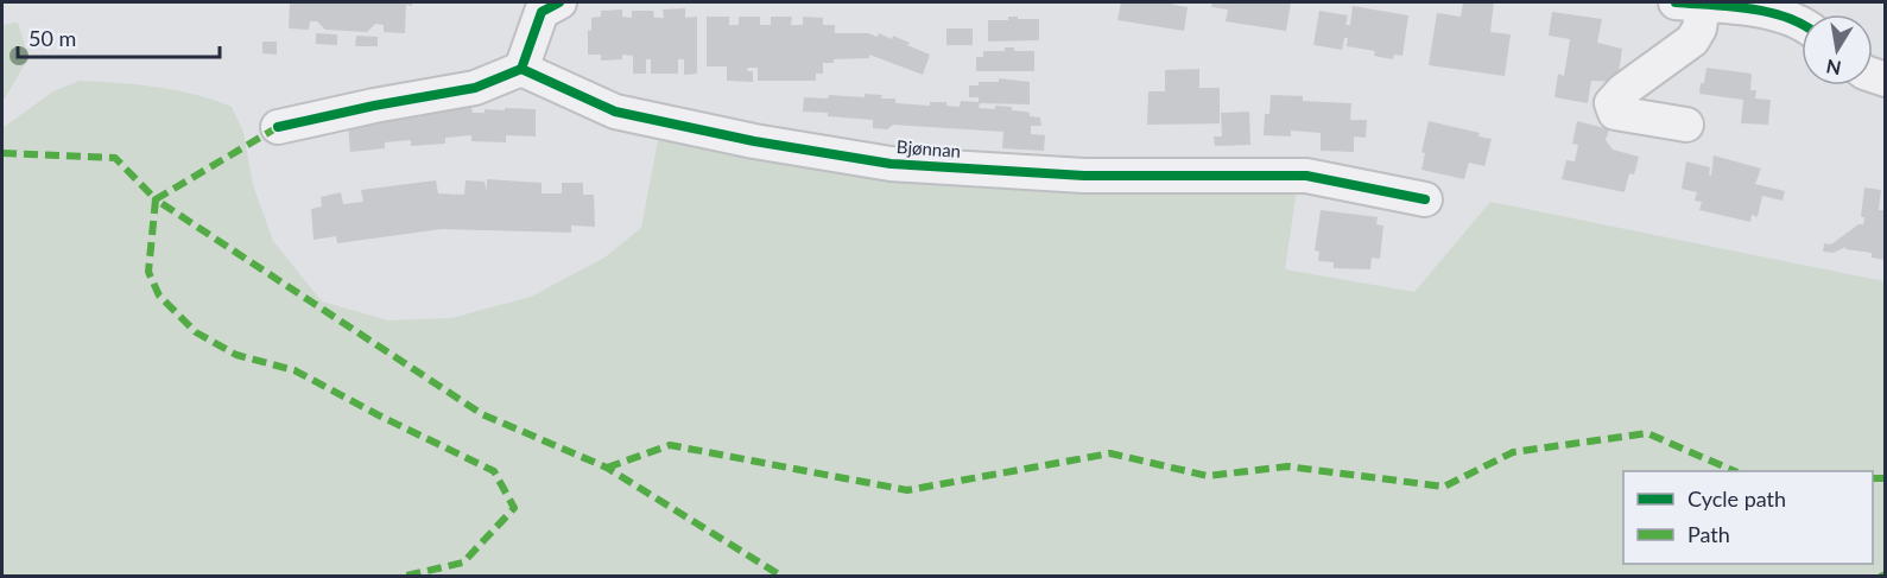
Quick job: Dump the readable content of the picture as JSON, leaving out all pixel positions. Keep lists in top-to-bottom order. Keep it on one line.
{"streets":{"street":["Bjønnan"]},"legend":["Cycle path","Path"],"scale_bar":"50 m","north":"bottom"}
